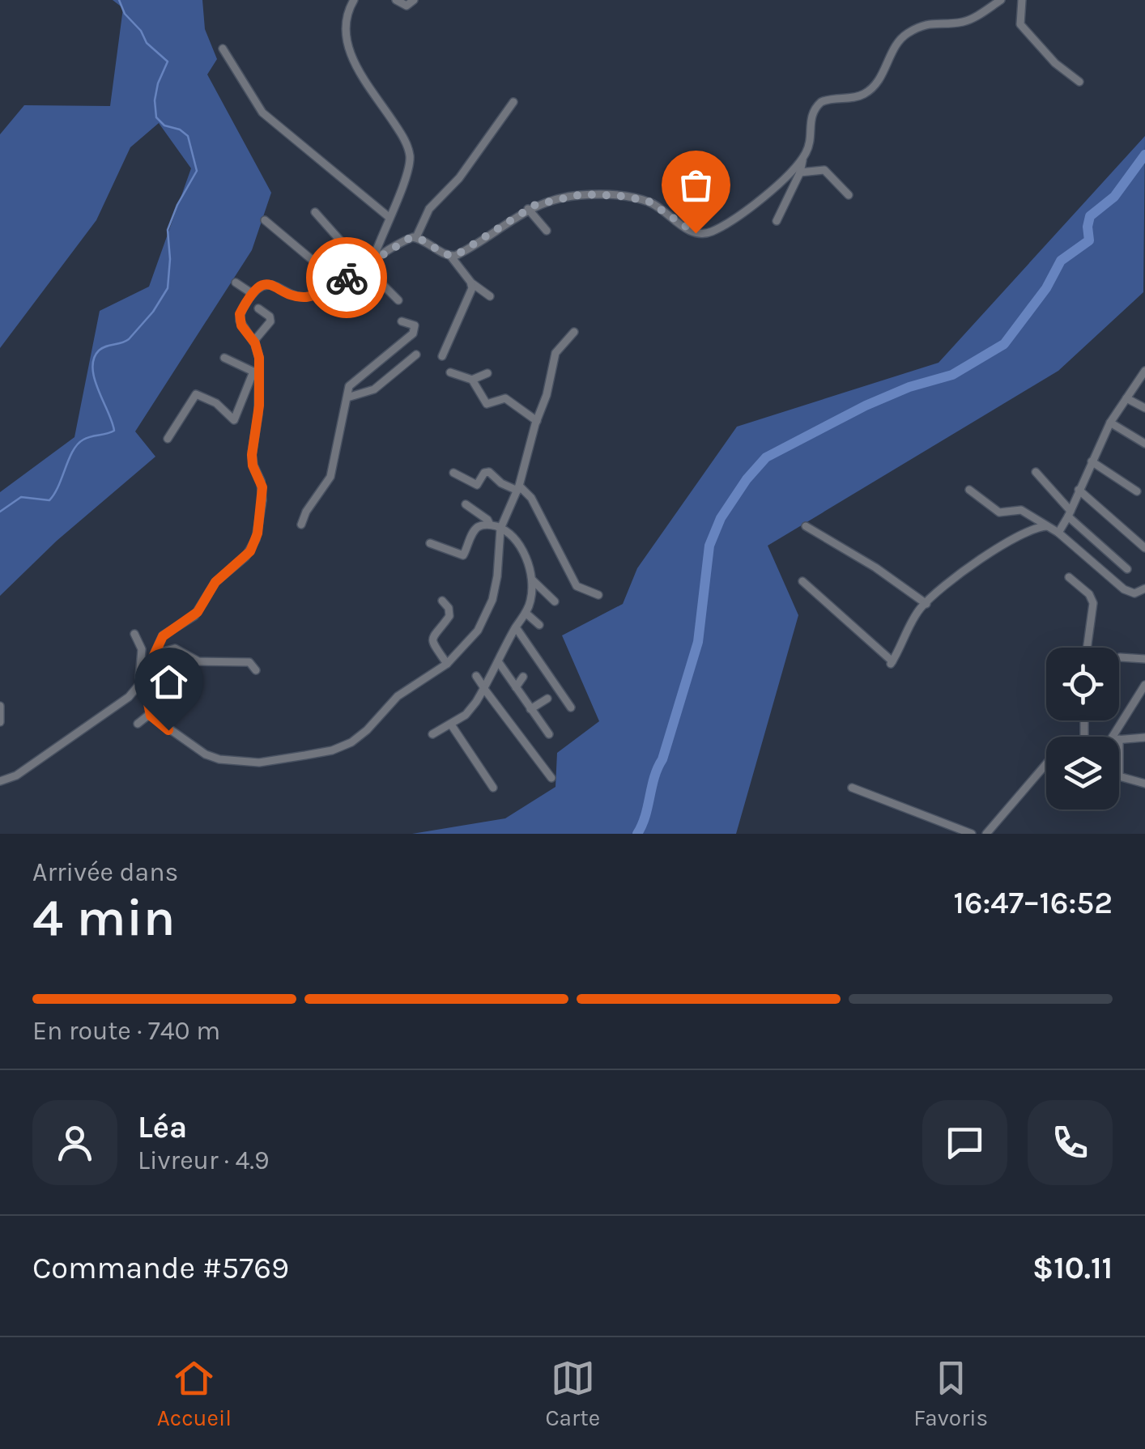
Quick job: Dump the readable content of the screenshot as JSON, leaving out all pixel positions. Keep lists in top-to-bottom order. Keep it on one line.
{"page":{"heading":["4 min","Arrivée dans","16:47–16:52"],"panel":["Léa","Livreur · 4.9","Commande #5769","$10.11"],"bar":"En route · 740 m","tabs":["Accueil","Carte","Favoris"]}}
